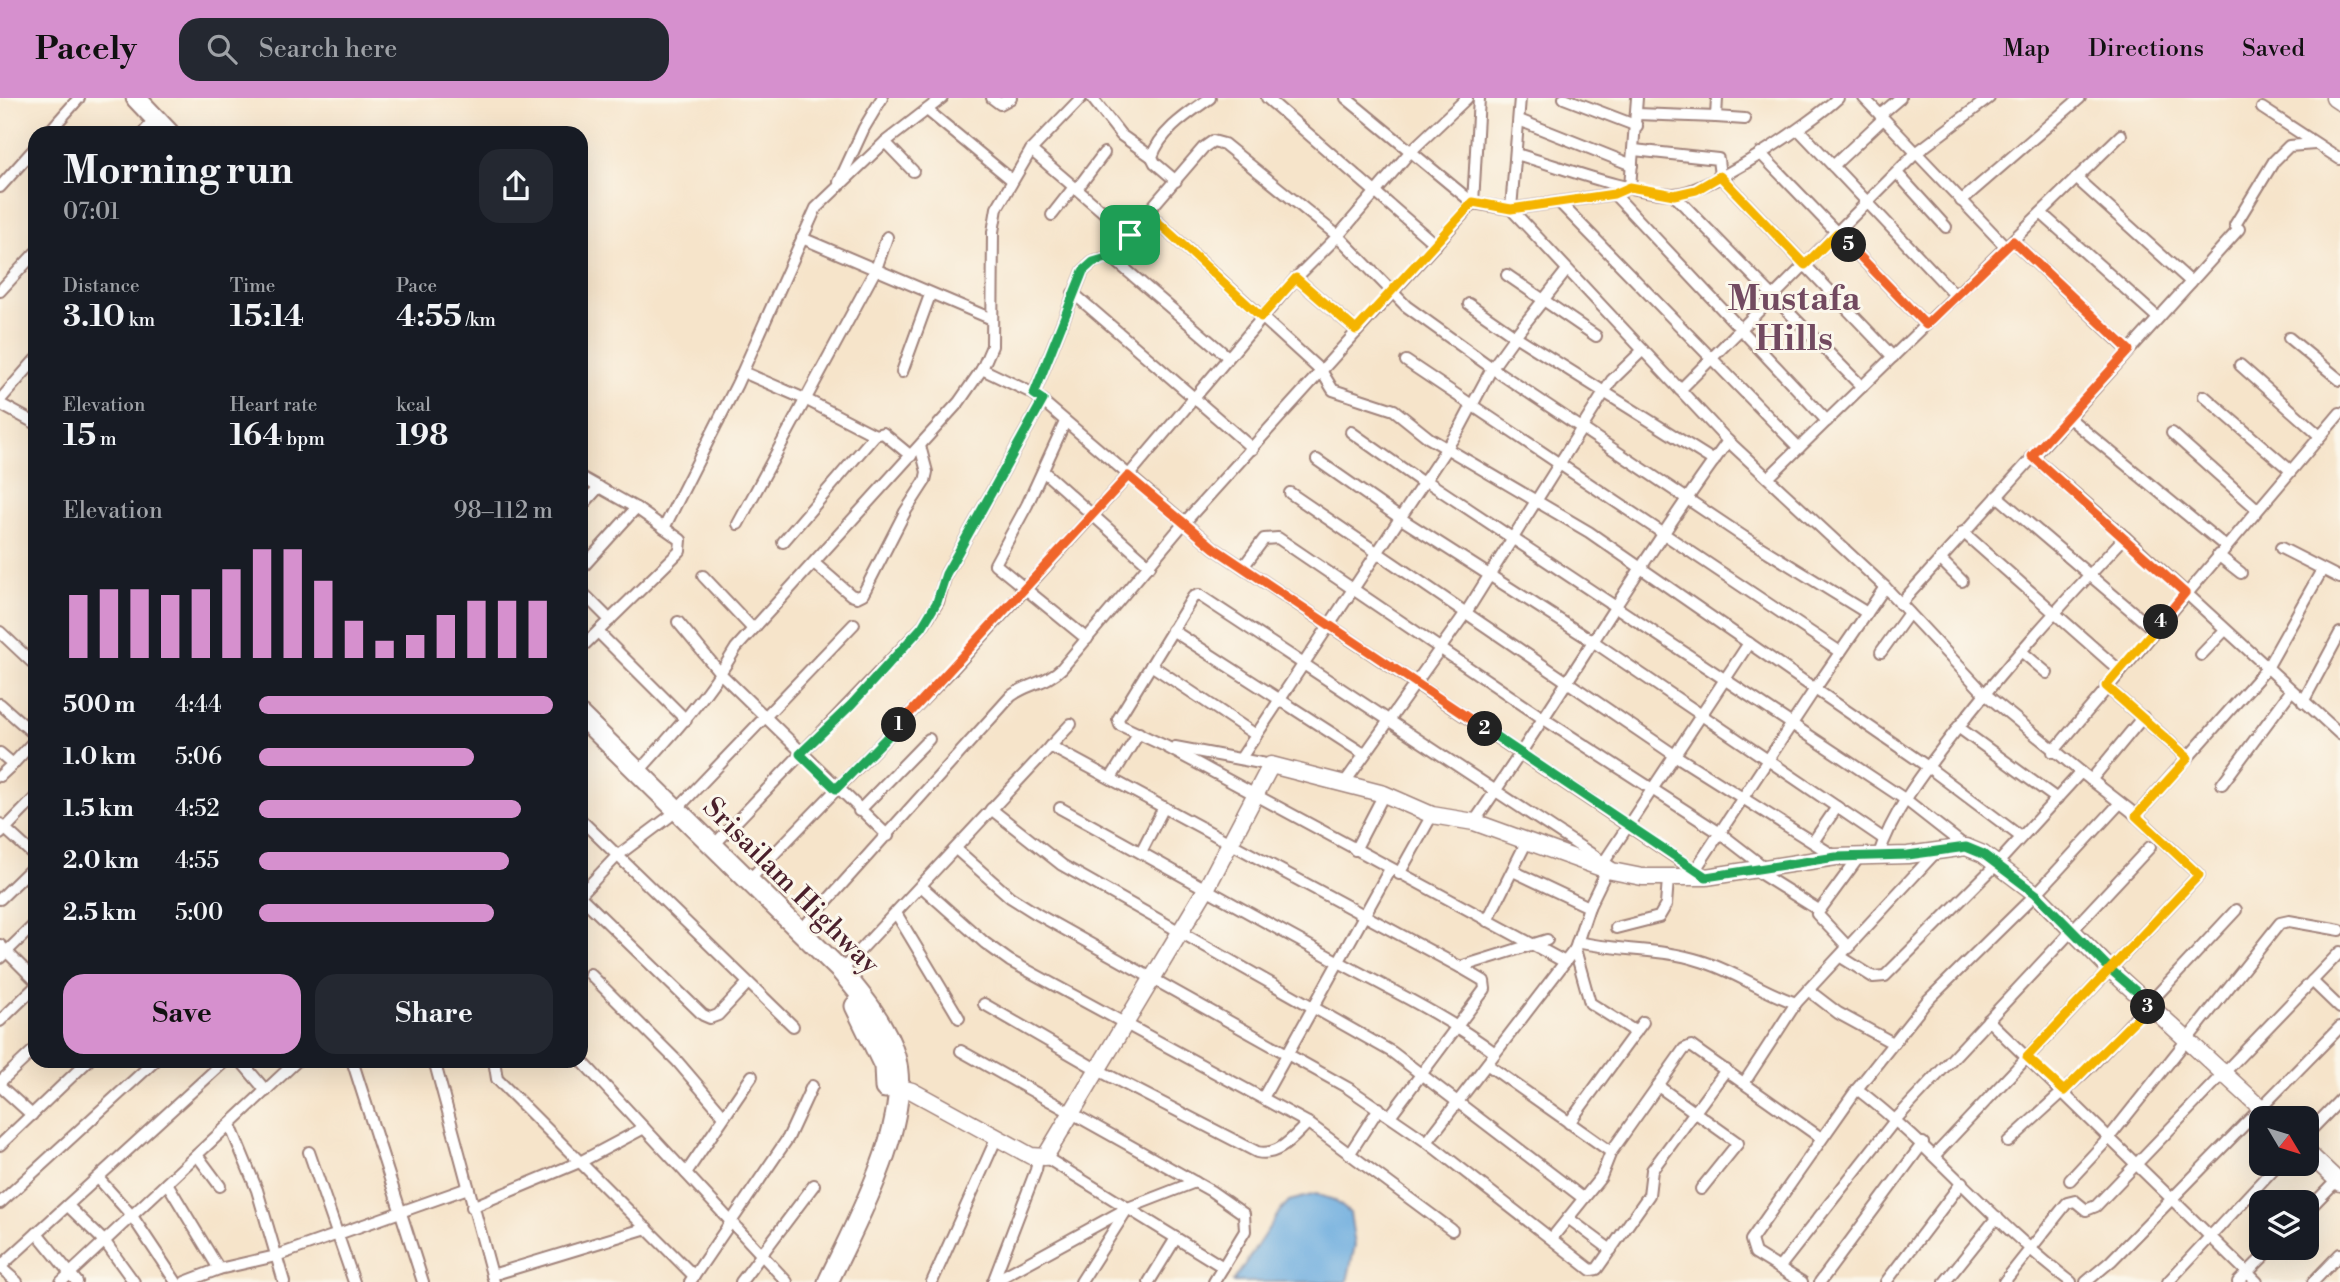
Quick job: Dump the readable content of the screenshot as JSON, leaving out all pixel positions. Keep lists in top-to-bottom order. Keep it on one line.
{"streets":{"highway":["Srisailam Highway"]},"districts":["Mustafa Hills"],"north":"bottom right","page":{"header":"Pacely","search":"Search here","nav":["Map","Directions","Saved"],"heading":["Morning run","07:01"],"pins":["5","4","1","2","3"],"stats":[["Distance","3.10 km"],["Time","15:14"],["Pace","4:55 /km"],["Elevation","15 m"],["Heart rate","164 bpm"],["kcal","198"]],"chart":["Elevation","98–112 m"],"list":[{"name":"500 m","note":"4:44"},{"name":"1.0 km","note":"5:06"},{"name":"1.5 km","note":"4:52"},{"name":"2.0 km","note":"4:55"},{"name":"2.5 km","note":"5:00"}],"buttons":["Save","Share"]}}
